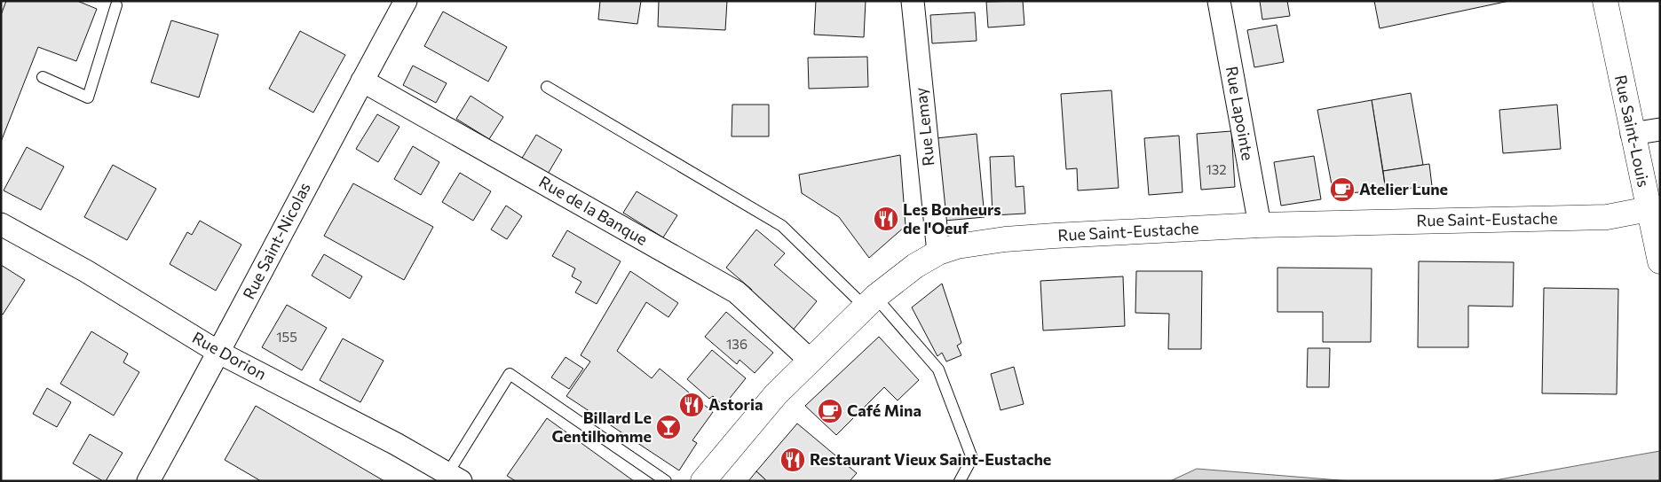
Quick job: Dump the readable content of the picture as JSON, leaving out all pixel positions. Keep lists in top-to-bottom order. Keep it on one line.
{"streets":{"street":["Rue Lapointe","Rue Lemay","Rue Saint-Louis","Rue de la Banque","Rue Saint-Eustache","Rue Saint-Nicolas","Rue Dorion"]},"crossings":[["Rue Lapointe","Rue Saint-Eustache"],["Rue Lemay","Rue Saint-Eustache"],["Rue Saint-Louis","Rue Saint-Eustache"],["Rue de la Banque","Rue Saint-Eustache"],["Rue de la Banque","Rue Saint-Nicolas"],["Rue Saint-Nicolas","Rue Dorion"]],"places":{"cafe":["Atelier Lune","Café Mina"],"restaurant":["Les Bonheurs de l'Oeuf","Astoria","Restaurant Vieux Saint-Eustache"],"bar":["Billard Le Gentilhomme"]},"house_numbers":["132","155","136"]}
